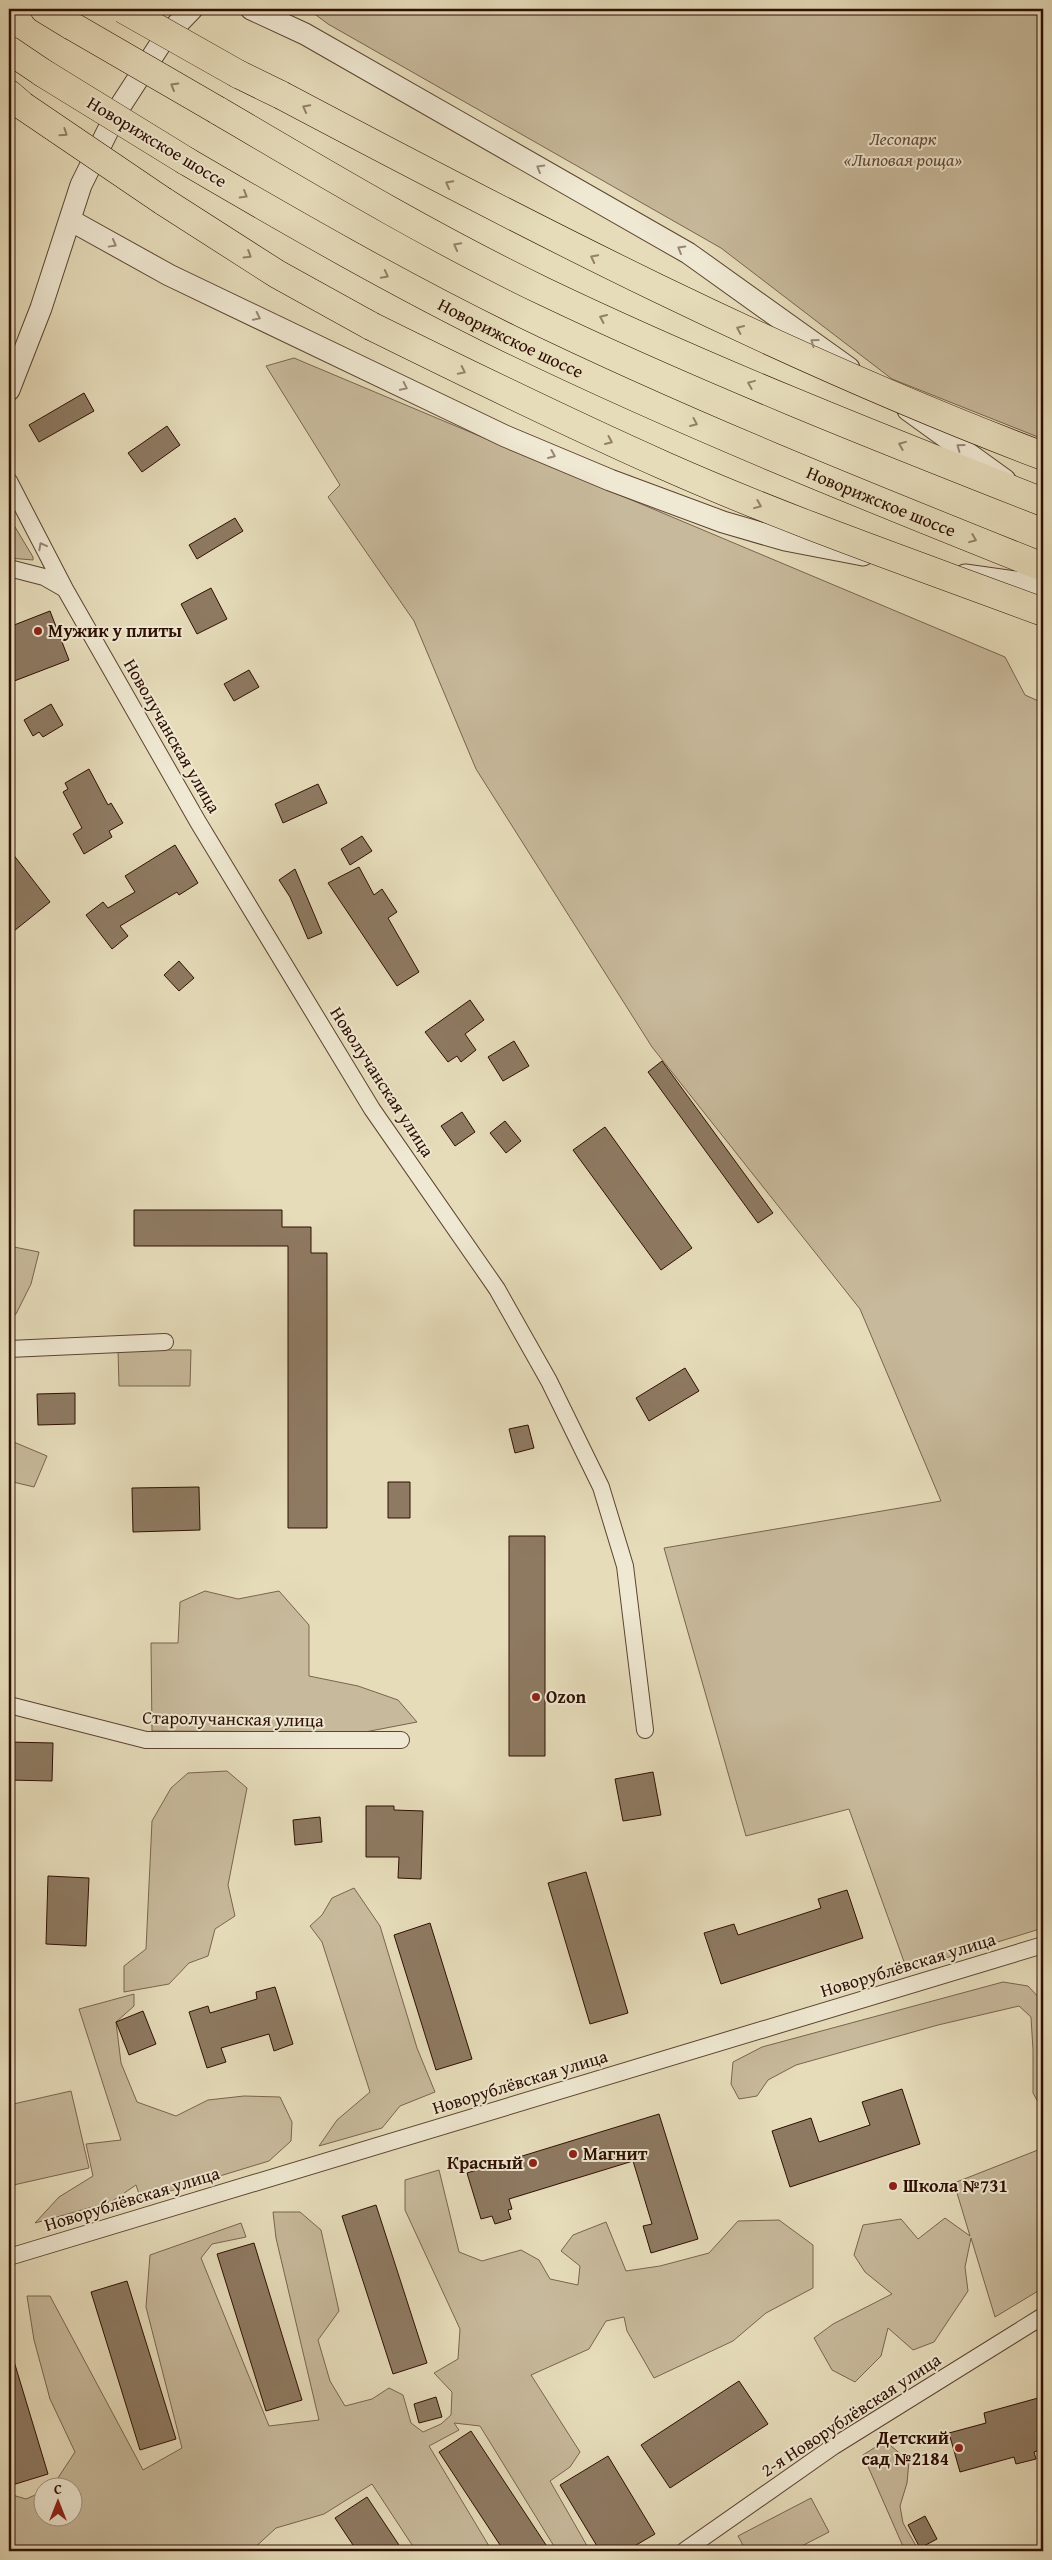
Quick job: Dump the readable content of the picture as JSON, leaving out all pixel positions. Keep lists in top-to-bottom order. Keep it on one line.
{"streets":{"highway":["Новорижское шоссе"],"street":["Новолучанская улица","Старолучанская улица","Новорублёвская улица","2-я Новорублёвская улица"]},"parks":["Лесопарк «Липовая роща»"],"places":["Мужик у плиты","Ozon","Магнит","Красный","Школа №731","Детский сад №2184"],"north":"top"}
